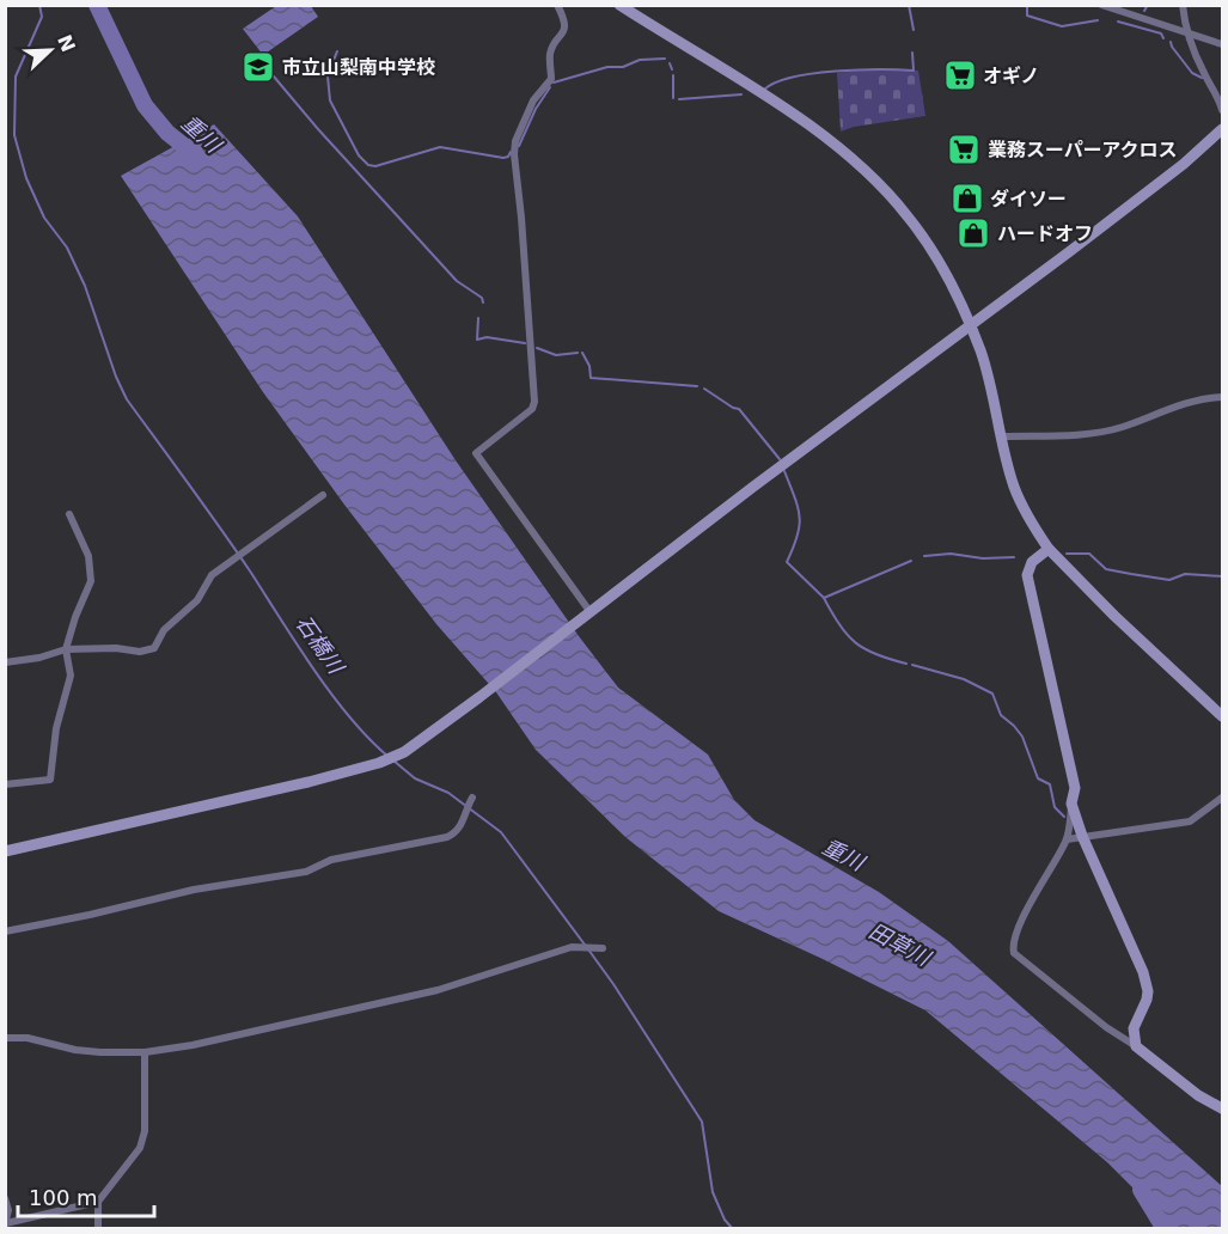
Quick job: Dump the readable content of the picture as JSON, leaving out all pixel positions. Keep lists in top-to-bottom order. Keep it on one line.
{"water":["重川","石橋川","田草川"],"places":{"school or university":["市立山梨南中学校"],"supermarket":["オギノ","業務スーパーアクロス"],"shop":["ダイソー","ハードオフ"]},"scale_bar":"100 m","north":"top right"}
